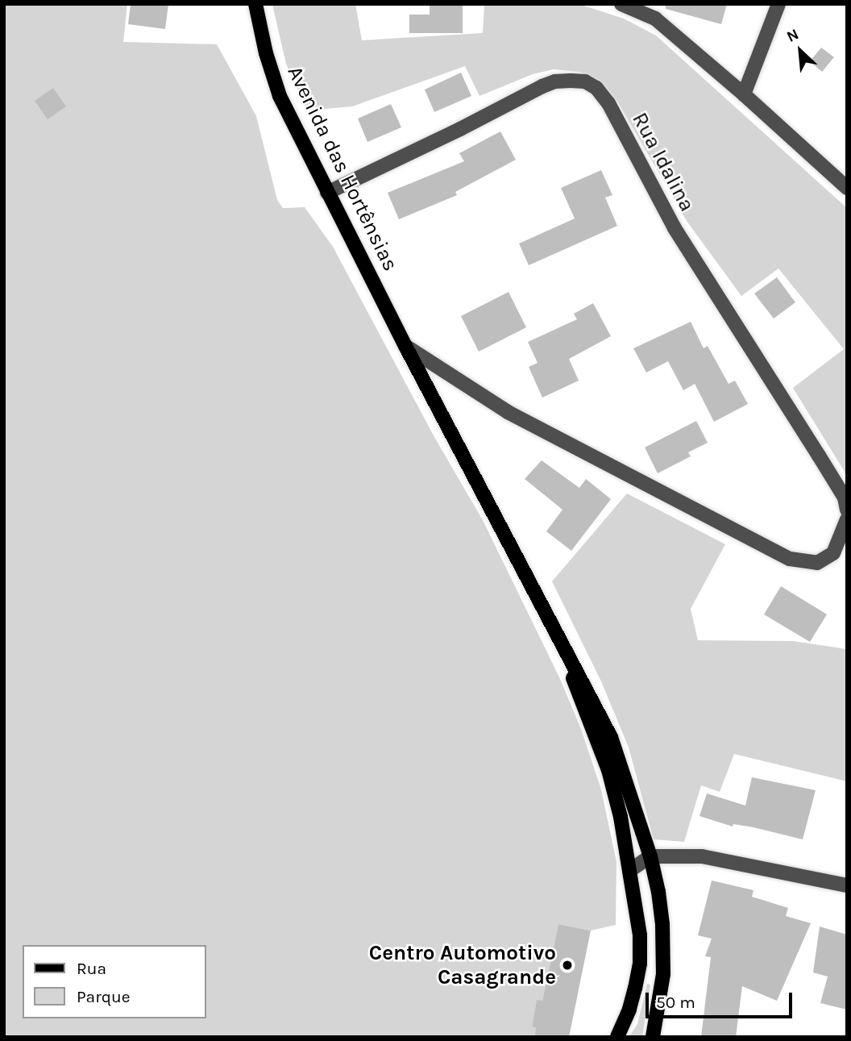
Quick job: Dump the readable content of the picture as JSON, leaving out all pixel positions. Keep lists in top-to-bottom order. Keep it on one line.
{"streets":{"main road":["Avenida das Hortênsias"],"street":["Rua Idalina"]},"crossings":[["Rua Idalina","Avenida das Hortênsias"]],"places":["Centro Automotivo Casagrande"],"legend":["Rua","Parque"],"scale_bar":"50 m","north":"top left"}
